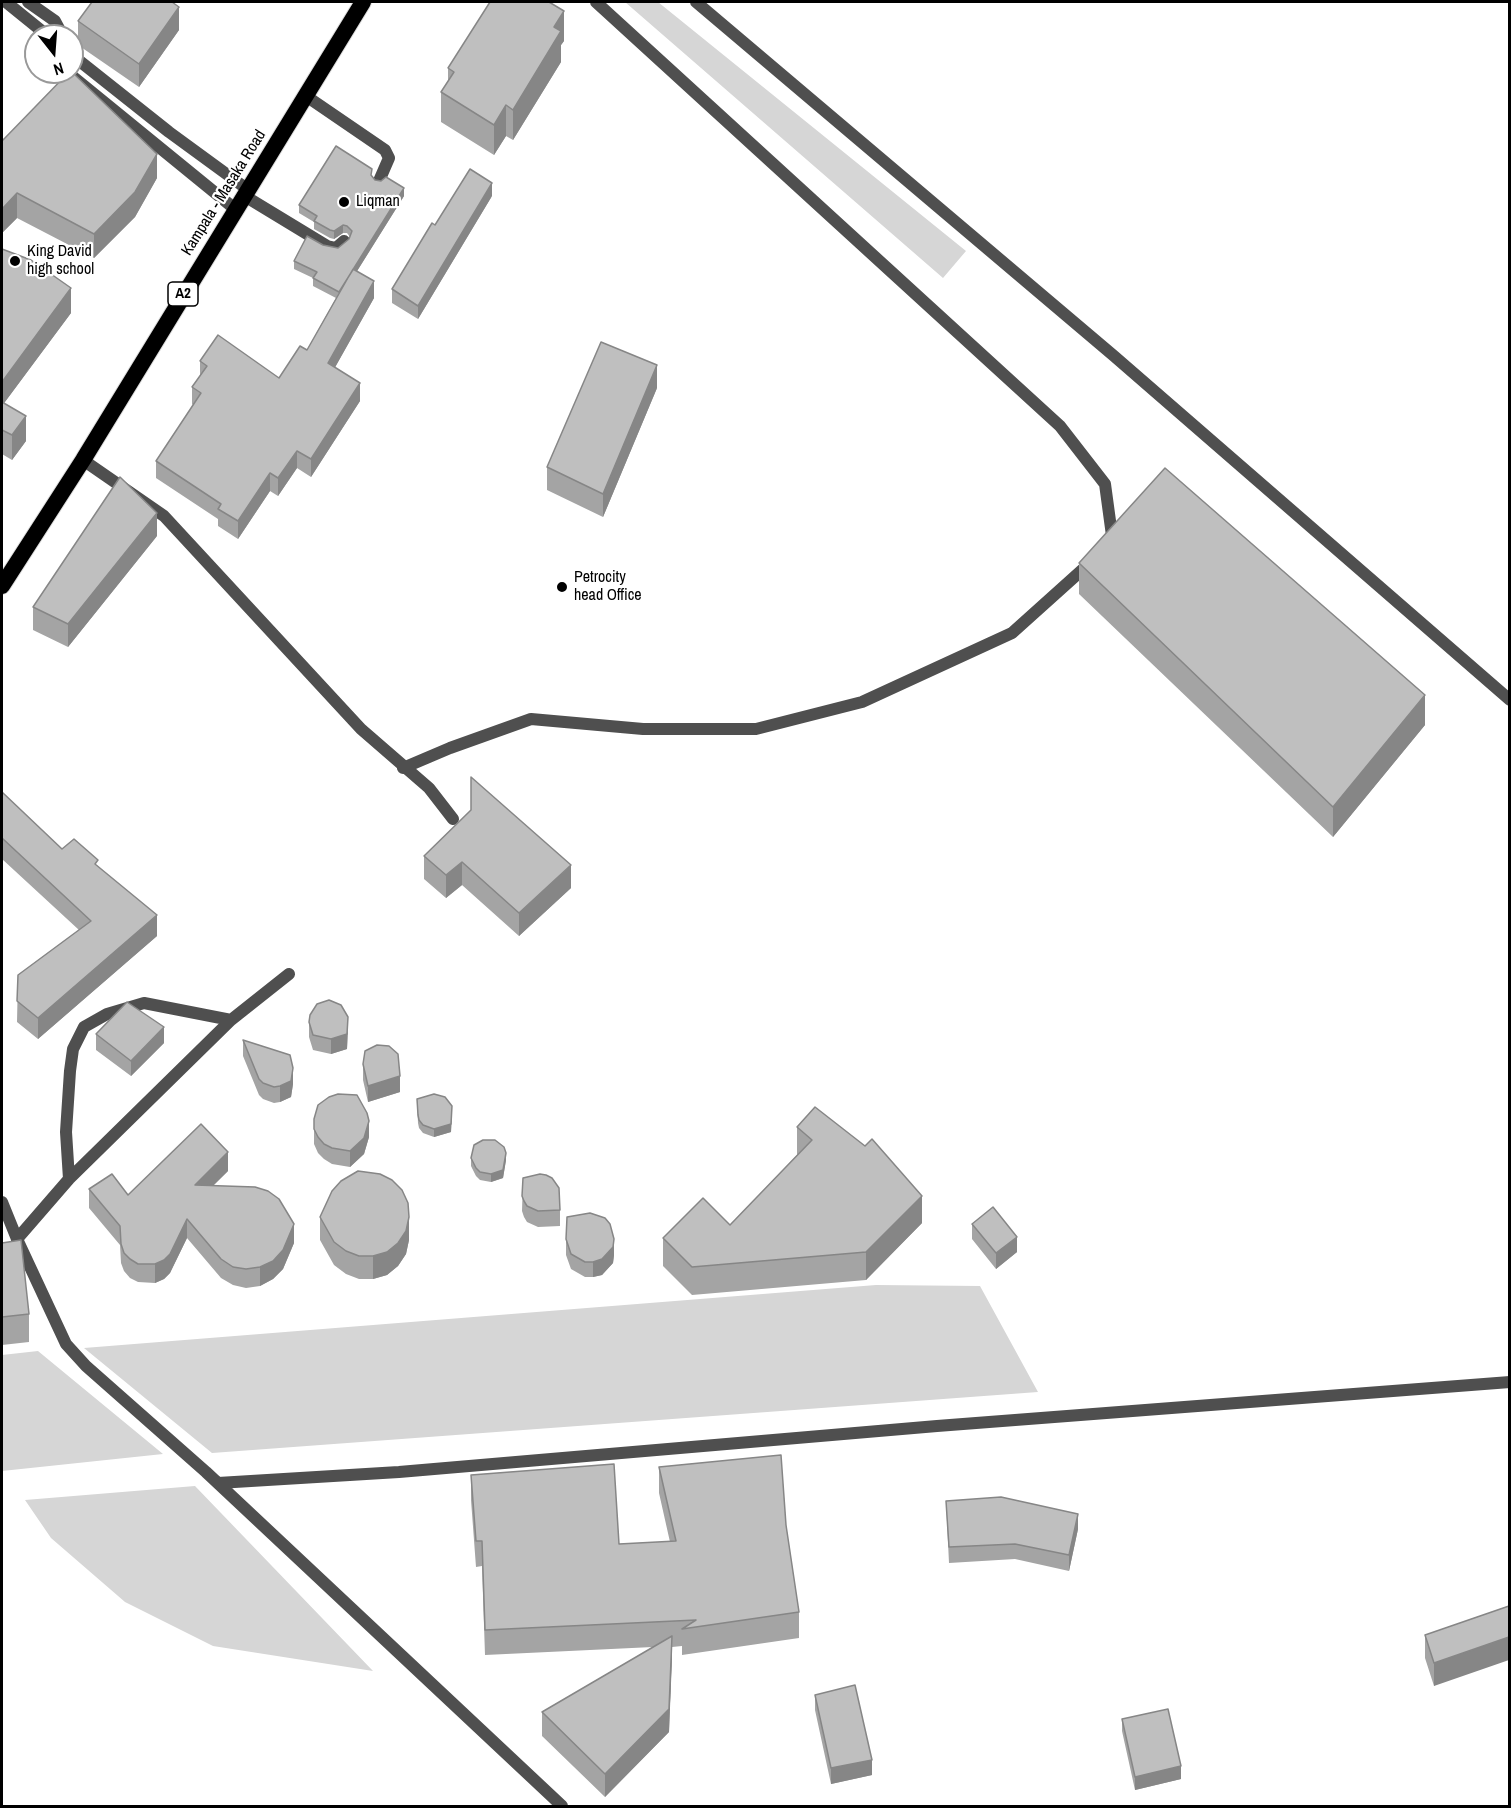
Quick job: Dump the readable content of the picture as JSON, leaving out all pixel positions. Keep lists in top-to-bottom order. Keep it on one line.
{"streets":{"highway":["Kampala - Masaka Road","A2"]},"places":["Liqman","King David high school","Petrocity head Office"],"north":"bottom"}
